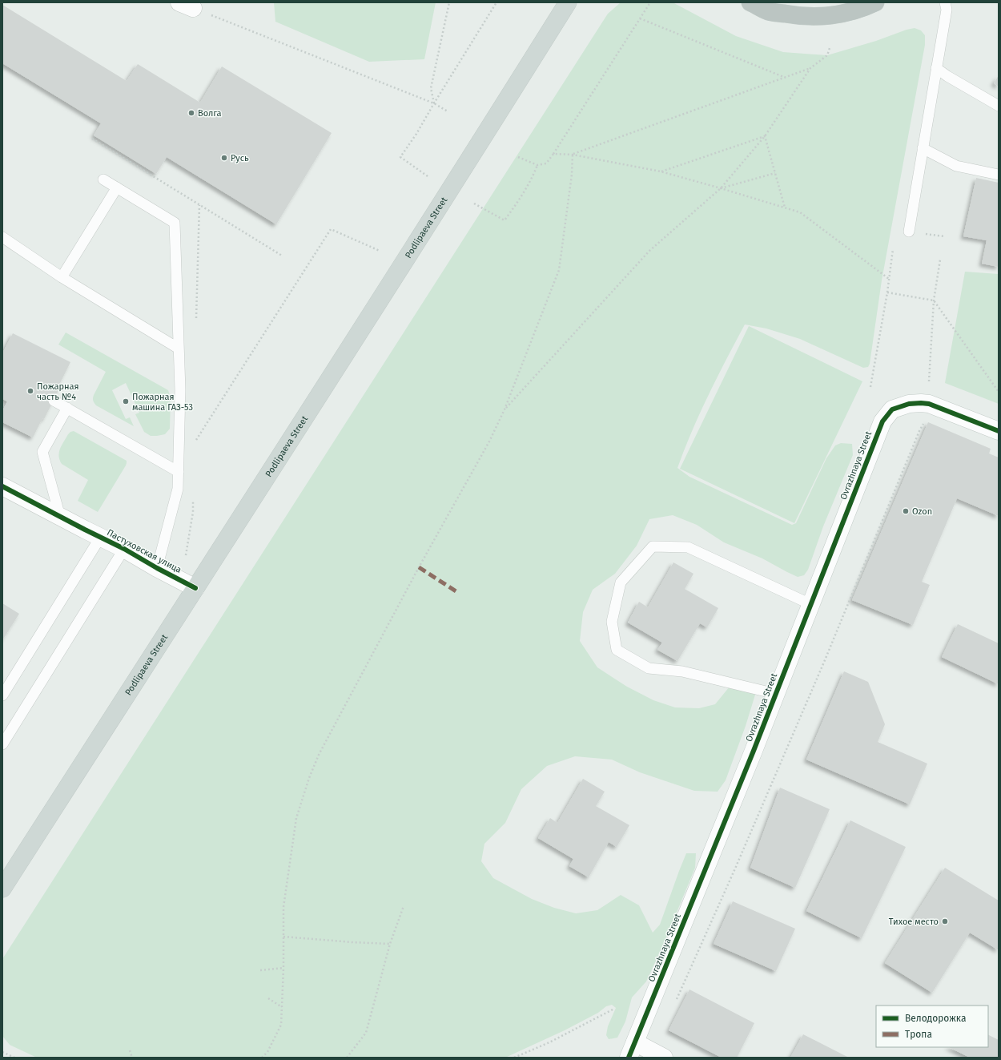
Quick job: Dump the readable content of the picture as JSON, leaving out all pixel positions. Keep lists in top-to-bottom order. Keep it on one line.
{"streets":{"main road":["Podlipaeva Street"],"street":["Ovrazhnaya Street","Пастуховская улица"]},"crossings":[["Podlipaeva Street","Пастуховская улица"]],"places":["Волга","Русь","Пожарная часть №4","Пожарная машина ГАЗ-53","Ozon","Тихое место"],"legend":["Велодорожка","Тропа"]}
